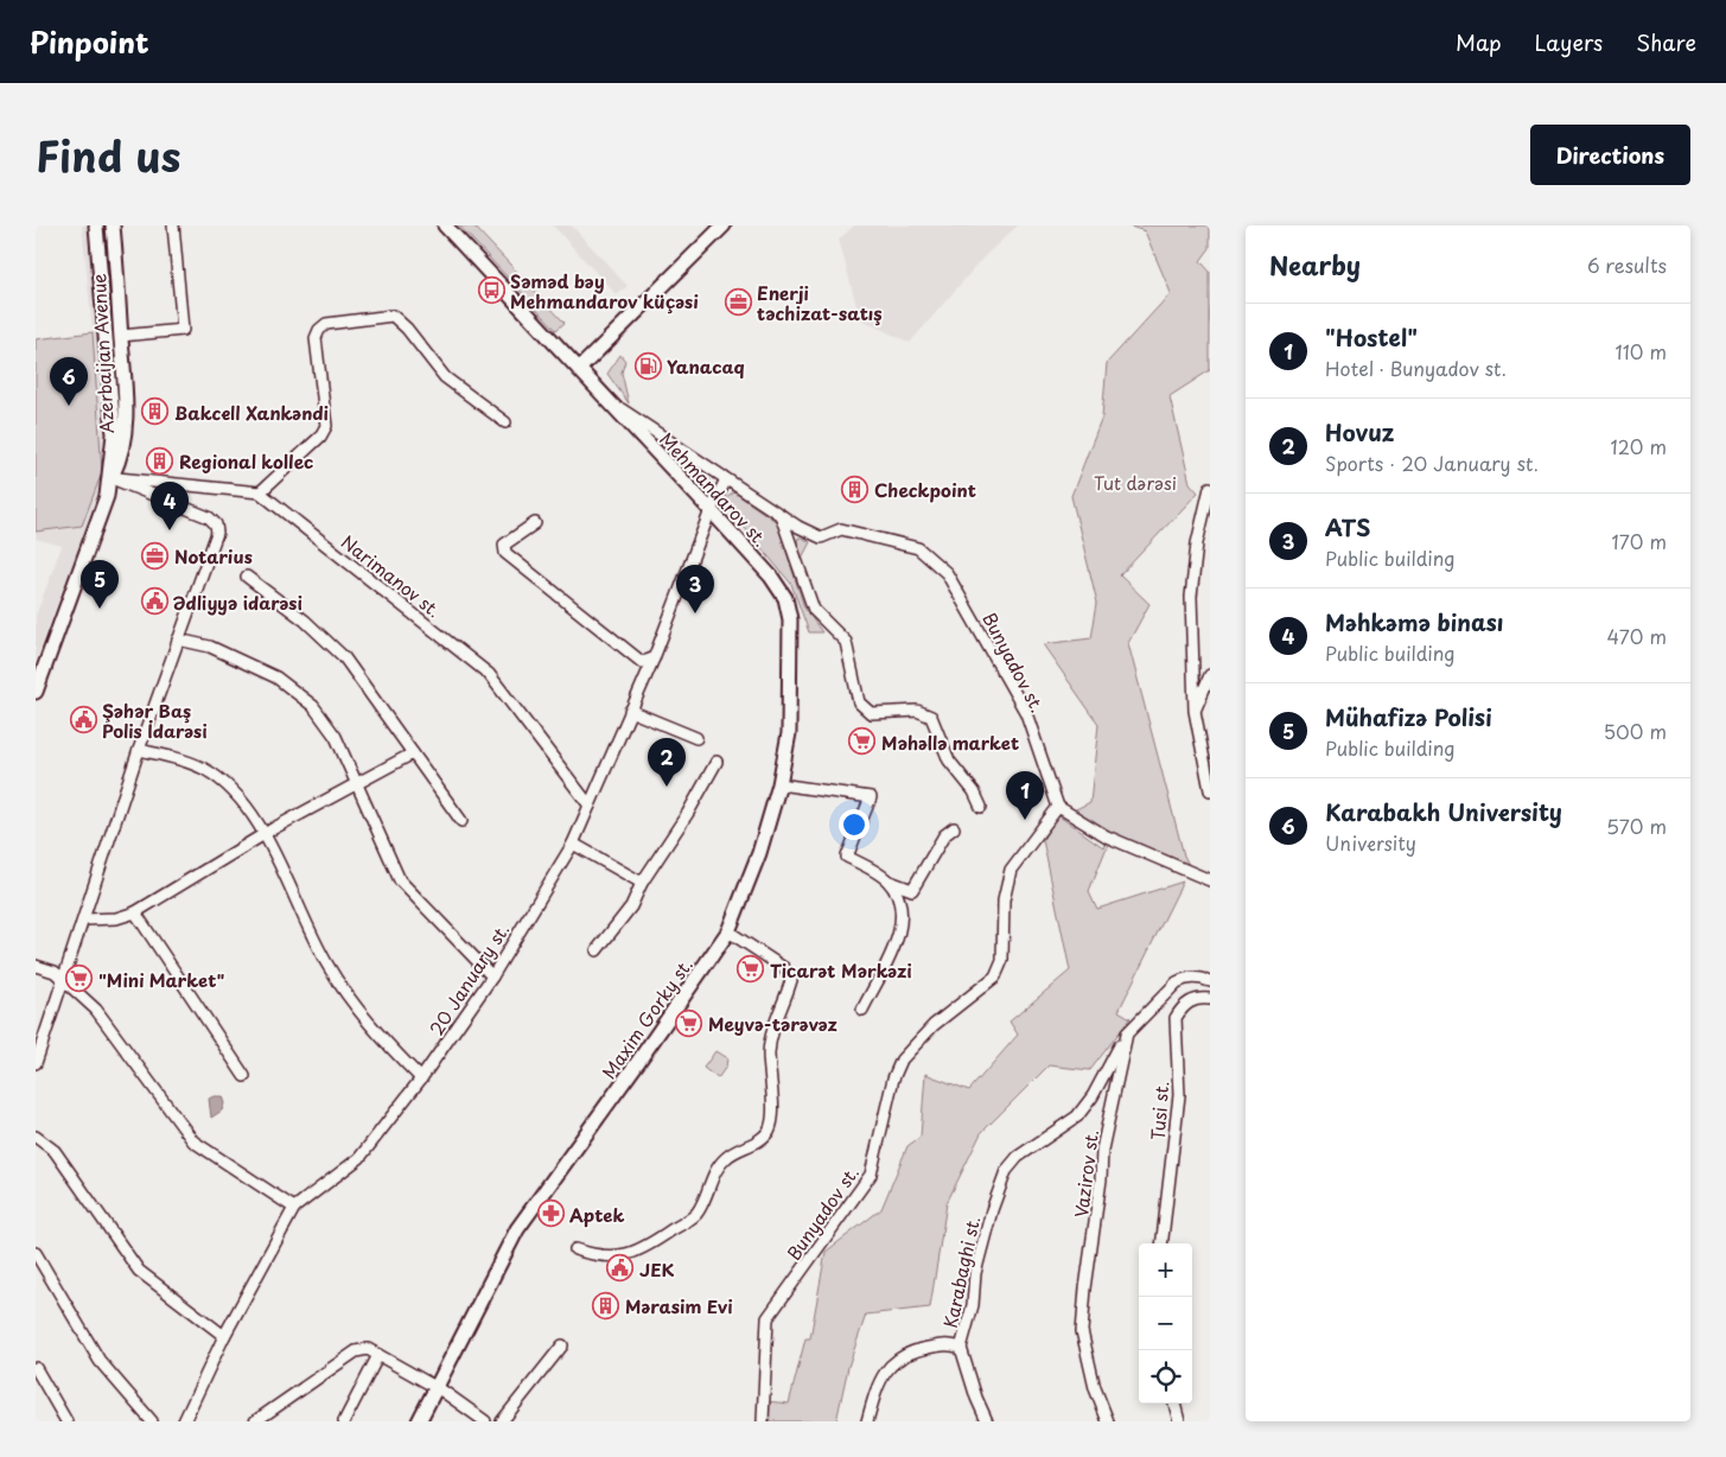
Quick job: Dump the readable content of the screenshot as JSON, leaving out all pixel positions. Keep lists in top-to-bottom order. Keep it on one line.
{"streets":{"main road":["Azerbaijan Avenue","Mehmandarov st.","Maxim Gorky st."],"street":["Narimanov st.","Bunyadov st.","20 January st.","Tusi st.","Vazirov st.","Karabaghi st."]},"crossings":[["Mehmandarov st.","Bunyadov st."],["Mehmandarov st.","20 January st."],["Mehmandarov st.","Maxim Gorky st."],["Narimanov st.","20 January st."],["Bunyadov st.","20 January st."],["Vazirov st.","Karabaghi st."]],"parks":["Tut dərəsi"],"places":{"bus stop":["Səməd bəy Mehmandarov küçəsi"],"office":["Enerji təchizat-satış","Notarius"],"fuel station":["Yanacaq"],"building":["Bakcell Xankəndi","Regional kollec","Checkpoint","Mərasim Evi"],"public building":["Ədliyyə idarəsi","Şəhər Baş Polis İdarəsi","JEK"],"supermarket":["Məhəllə market","Ticarət Mərkəzi","\"Mini Market\"","Meyvə-tərəvəz"],"pharmacy":["Aptek"]},"page":{"header":"Pinpoint","nav":["Map","Layers","Share"],"title":"Find us","buttons":"Directions","heading":["Nearby","6 results"],"list":[{"mark":"1","name":"\"Hostel\"","note":"Hotel · Bunyadov st.","value":"110 m"},{"mark":"2","name":"Hovuz","note":"Sports · 20 January st.","value":"120 m"},{"mark":"3","name":"ATS","note":"Public building","value":"170 m"},{"mark":"4","name":"Məhkəmə binası","note":"Public building","value":"470 m"},{"mark":"5","name":"Mühafizə Polisi","note":"Public building","value":"500 m"},{"mark":"6","name":"Karabakh University","note":"University","value":"570 m"}],"pins":["6","4","5","3","2","1"],"map_buttons":["+","−"]}}
